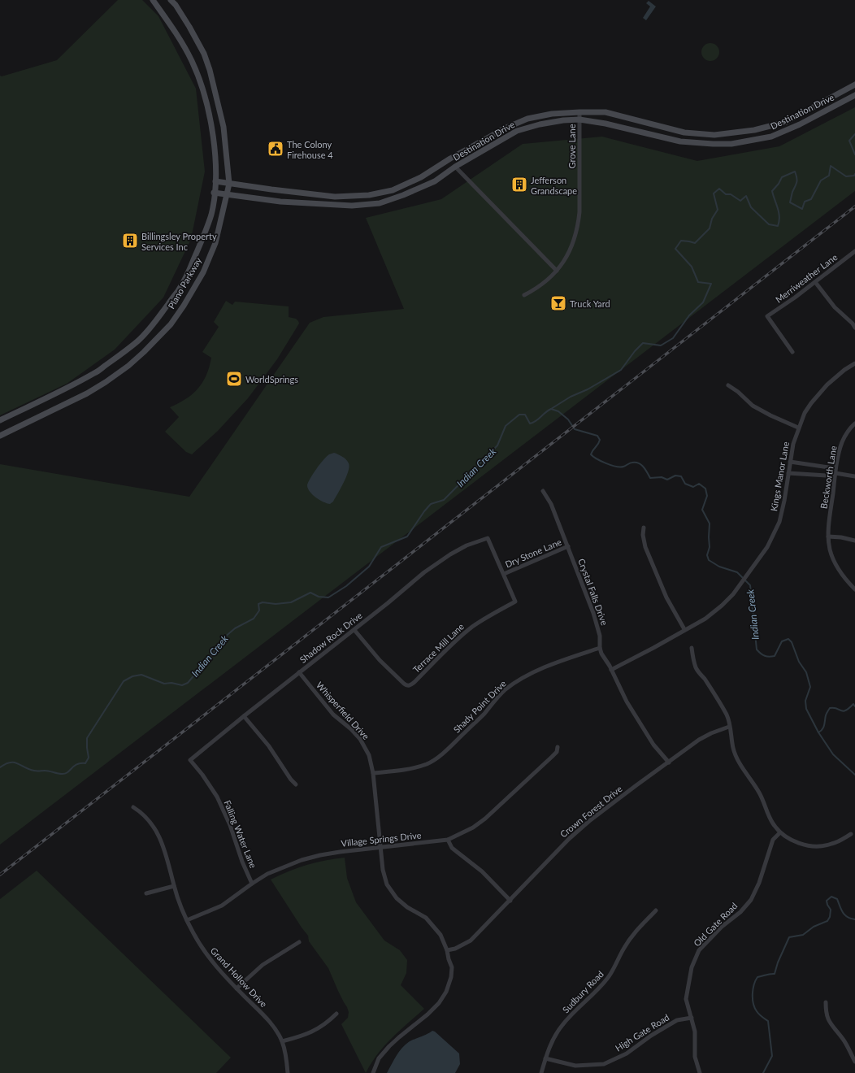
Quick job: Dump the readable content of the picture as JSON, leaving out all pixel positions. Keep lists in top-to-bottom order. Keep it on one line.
{"streets":{"street":["Destination Drive","Grove Lane","Merriweather Lane","Plano Parkway","Kings Manor Lane","Beckworth Lane","Dry Stone Lane","Crystal Falls Drive","Shadow Rock Drive","Terrace Mill Lane","Shady Point Drive","Whisperfield Drive","Crown Forest Drive","Falling Water Lane","Village Springs Drive","Old Gate Road","Grand Hollow Drive","Sudbury Road","High Gate Road"]},"crossings":[["Destination Drive","Grove Lane"],["Destination Drive","Plano Parkway"],["Kings Manor Lane","Crystal Falls Drive"],["Dry Stone Lane","Crystal Falls Drive"],["Dry Stone Lane","Shadow Rock Drive"],["Dry Stone Lane","Terrace Mill Lane"],["Crystal Falls Drive","Shady Point Drive"],["Crystal Falls Drive","Crown Forest Drive"],["Shadow Rock Drive","Terrace Mill Lane"],["Shadow Rock Drive","Whisperfield Drive"],["Shadow Rock Drive","Falling Water Lane"],["Shady Point Drive","Whisperfield Drive"],["Whisperfield Drive","Crown Forest Drive"],["Whisperfield Drive","Village Springs Drive"],["Falling Water Lane","Village Springs Drive"],["Village Springs Drive","Grand Hollow Drive"],["Old Gate Road","High Gate Road"],["Sudbury Road","High Gate Road"]],"water":["Indian Creek"],"places":{"public building":["The Colony Firehouse 4"],"building":["Jefferson Grandscape","Billingsley Property Services Inc"],"bar":["Truck Yard"],"sports":["WorldSprings"]}}
